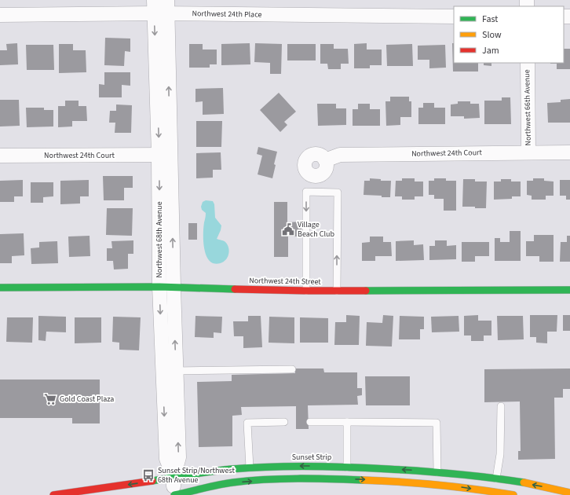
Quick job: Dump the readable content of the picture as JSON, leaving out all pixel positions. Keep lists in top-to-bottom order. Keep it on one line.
{"streets":{"street":["Northwest 24th Place","Northwest 66th Avenue","Northwest 24th Court","Northwest 68th Avenue","Northwest 24th Street","Sunset Strip"]},"crossings":[["Northwest 24th Place","Northwest 68th Avenue"],["Northwest 66th Avenue","Northwest 24th Court"],["Northwest 24th Court","Northwest 68th Avenue"],["Northwest 68th Avenue","Northwest 24th Street"],["Northwest 68th Avenue","Sunset Strip"]],"places":{"public building":["Village Beach Club"],"supermarket":["Gold Coast Plaza"],"bus stop":["Sunset Strip/Northwest 68th Avenue"]},"legend":["Fast","Slow","Jam"]}
